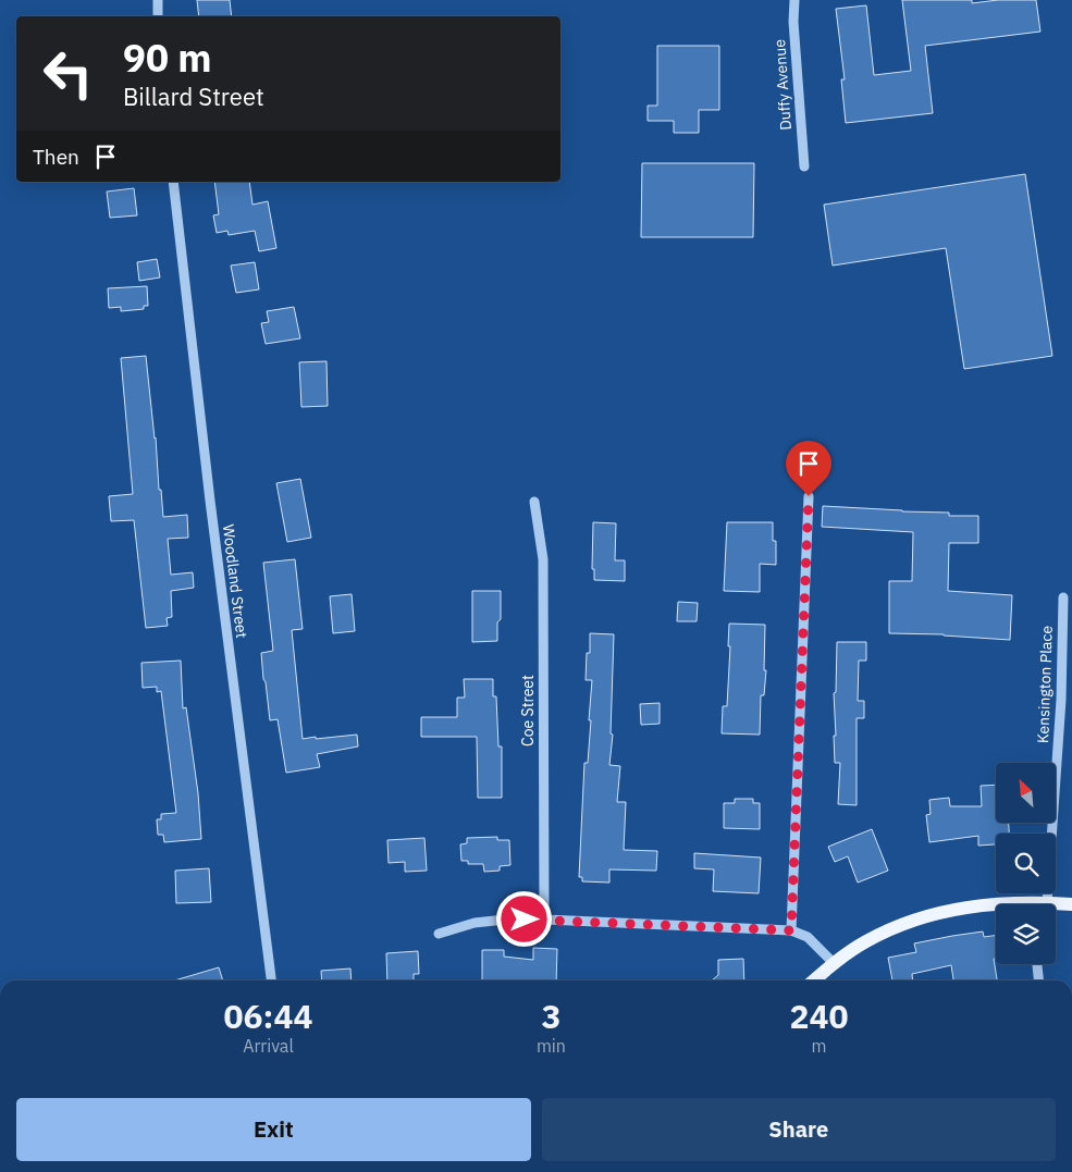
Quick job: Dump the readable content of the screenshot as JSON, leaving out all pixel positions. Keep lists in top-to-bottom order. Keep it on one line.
{"streets":{"street":["Duffy Avenue","Woodland Street","Kensington Place","Coe Street"]},"north":"top left","page":{"turn":["90 m","Billard Street"],"then":"Then","eta":["06:44","Arrival","3","min","240","m"],"buttons":["Exit","Share"]}}
